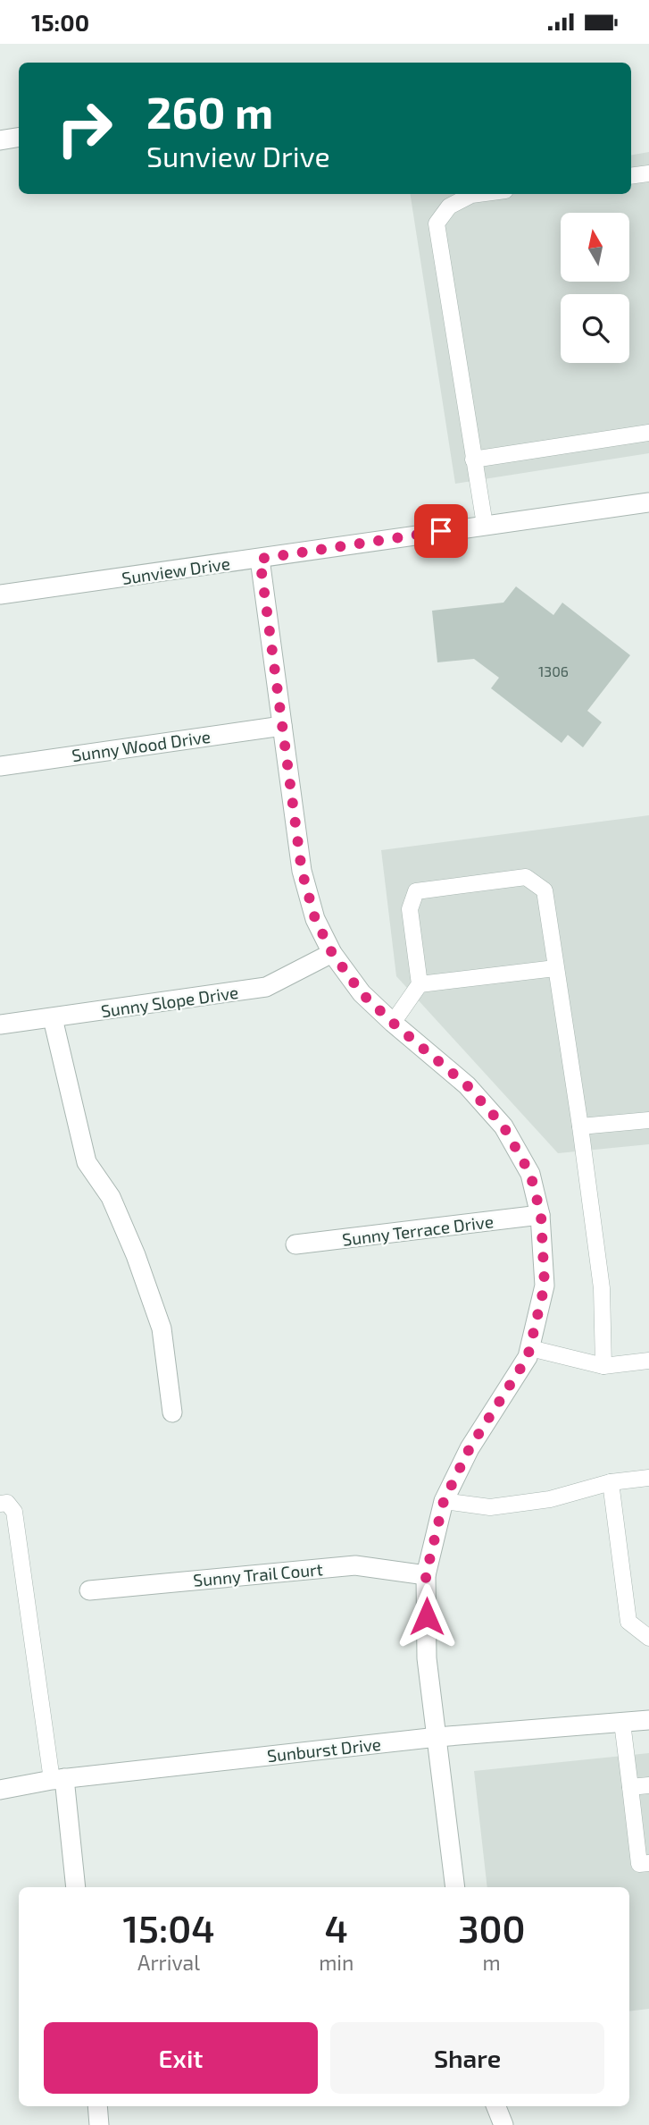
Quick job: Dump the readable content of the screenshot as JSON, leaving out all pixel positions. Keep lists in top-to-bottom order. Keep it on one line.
{"streets":{"street":["Sunview Drive","Sunny Wood Drive","Sunny Slope Drive","Sunny Terrace Drive","Sunny Trail Court","Sunburst Drive"]},"house_numbers":["1306"],"north":"top","page":{"status":"15:00","turn":["260 m","Sunview Drive"],"eta":["15:04","Arrival","4","min","300","m"],"buttons":["Exit","Share"]}}
